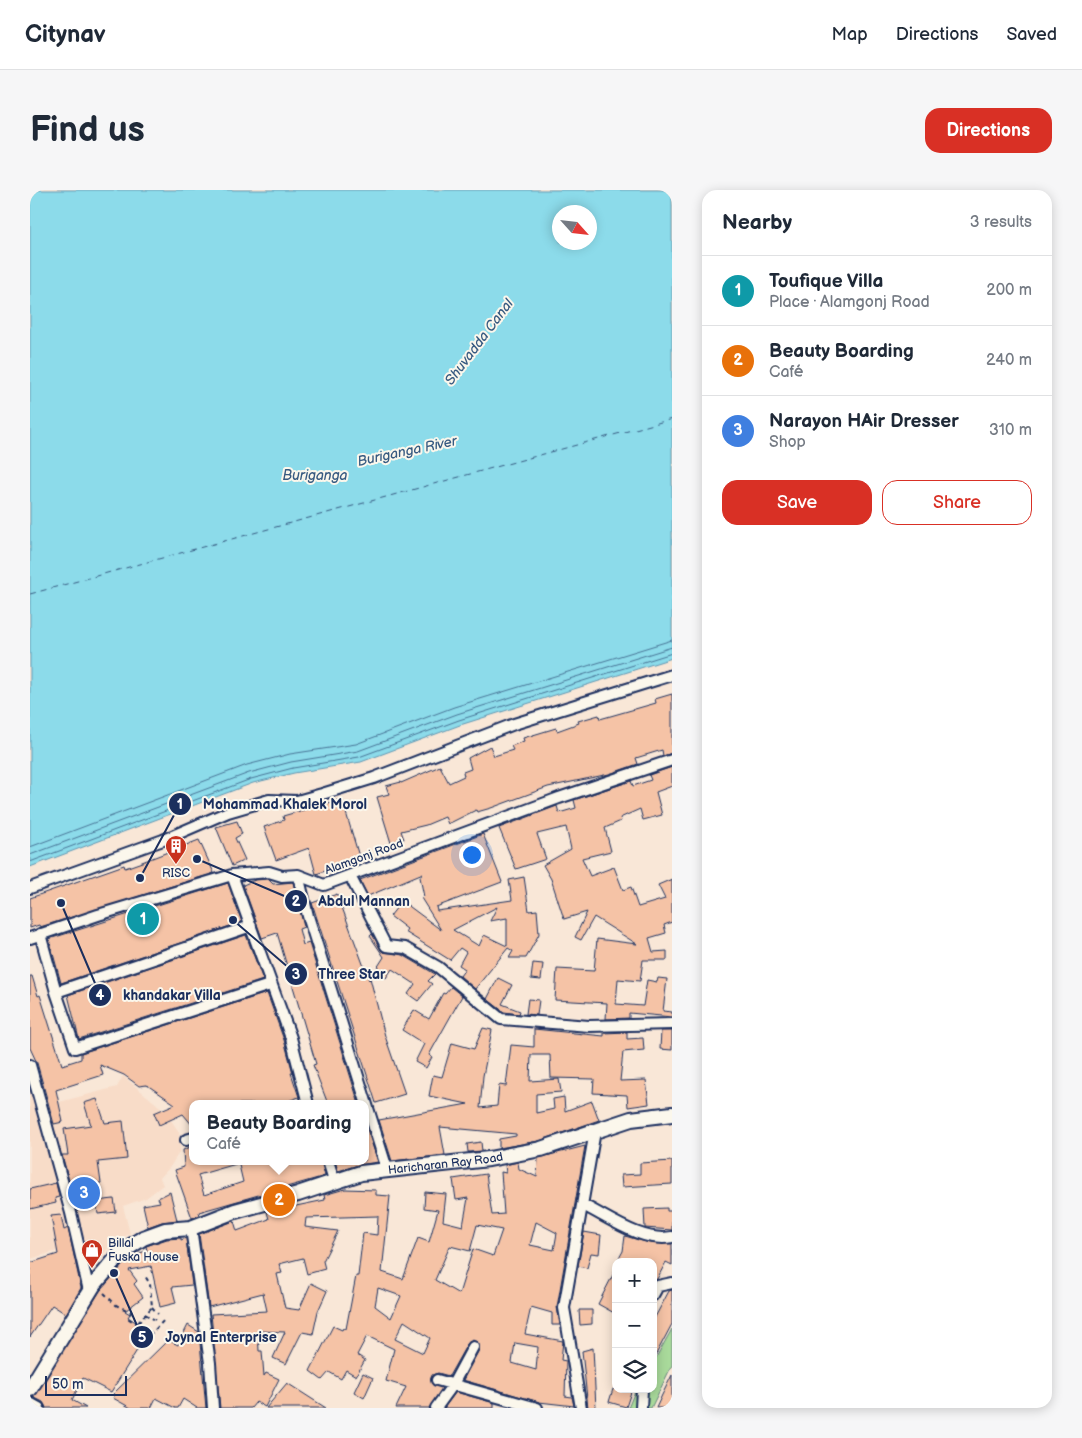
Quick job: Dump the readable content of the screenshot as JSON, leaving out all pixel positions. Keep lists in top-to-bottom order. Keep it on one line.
{"streets":{"main road":["Haricharan Ray Road"],"street":["Alamgonj Road"]},"water":["Shuvadda Canal","Buriganga River","Buriganga"],"places":{"other":["Abdul Mannan","Mohammad Khalek Morol","khandakar Villa","Three Star","Joynal Enterprise"],"building":["RISC"],"shop":["Billal Fuska House"]},"scale_bar":"50 m","north":"bottom right","page":{"header":"Citynav","nav":["Map","Directions","Saved"],"buttons":["Directions",["Save","Share"]],"title":"Find us","heading":["Nearby","3 results"],"list":[{"mark":"1","name":"Toufique Villa","note":"Place · Alamgonj Road","value":"200 m"},{"mark":"2","name":"Beauty Boarding","note":"Café","value":"240 m"},{"mark":"3","name":"Narayon HAir Dresser","note":"Shop","value":"310 m"}],"pins":["1","3","2"],"popup":["Beauty Boarding","Café"],"map_buttons":["+","−"],"scale":"50 m"}}
